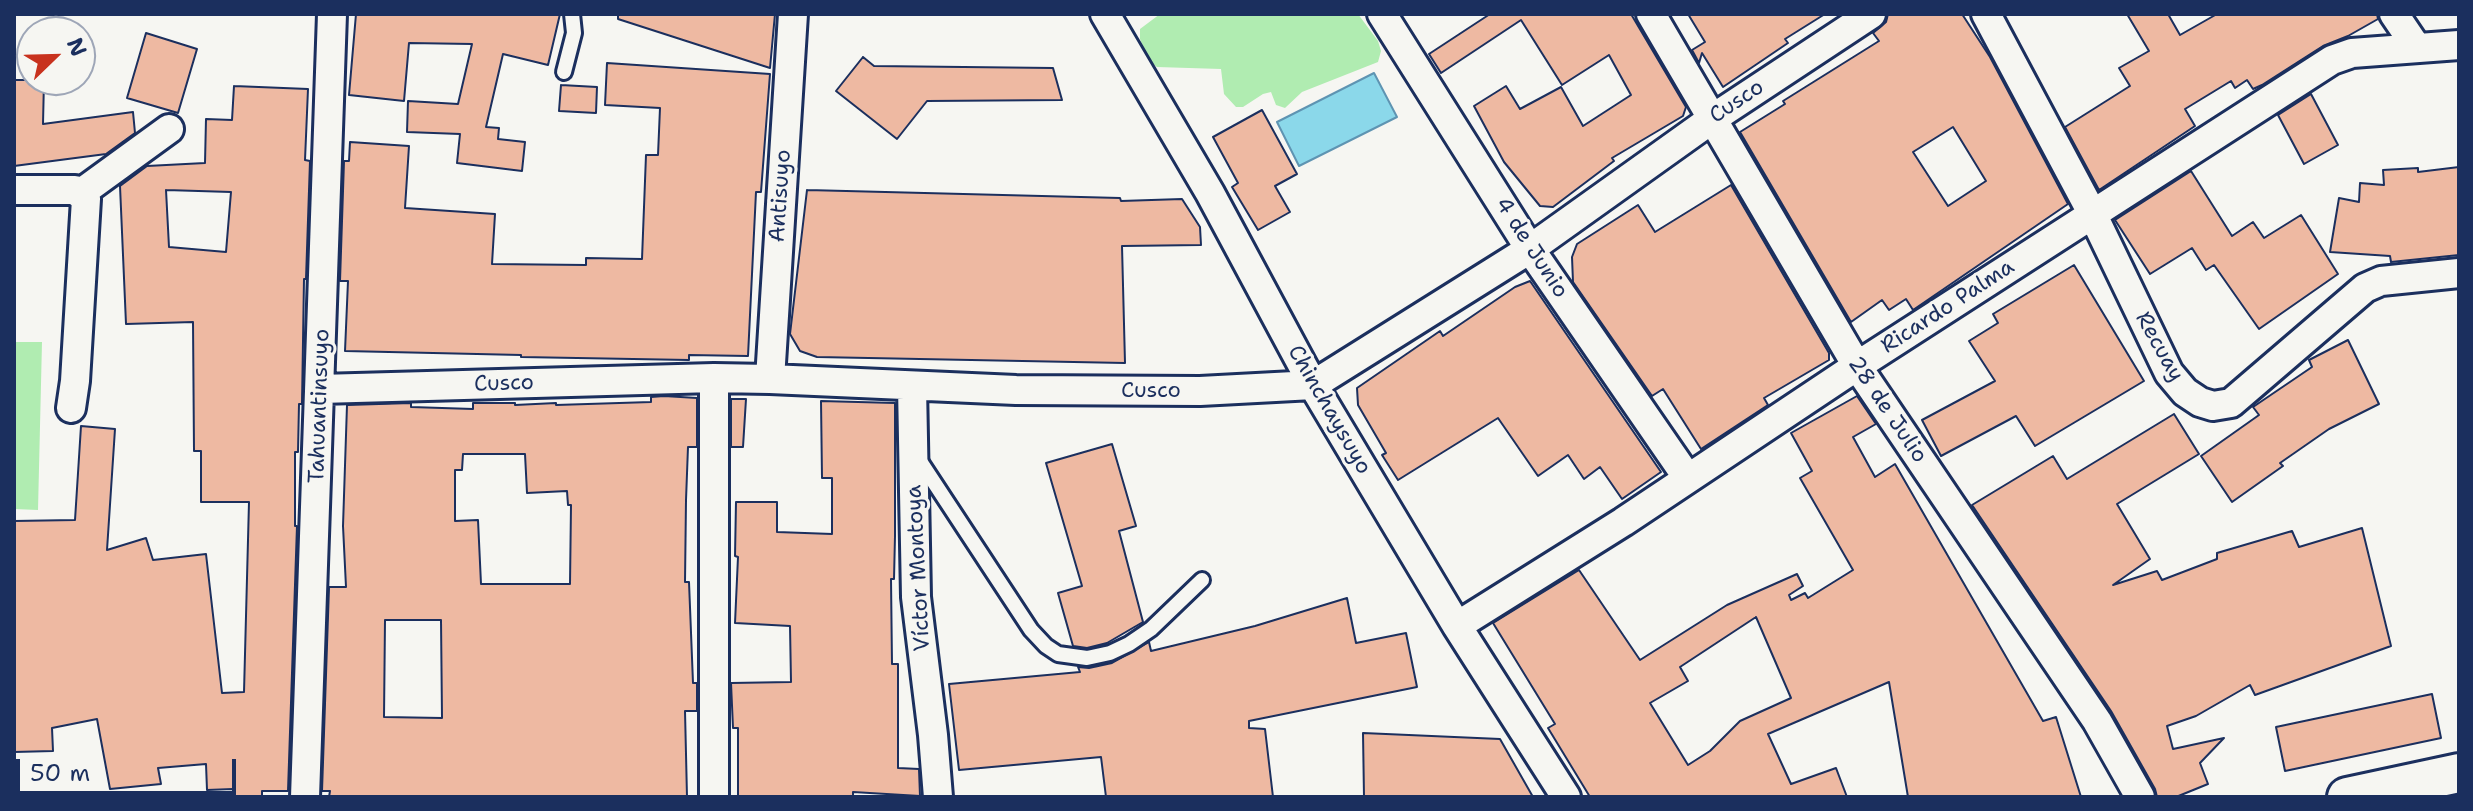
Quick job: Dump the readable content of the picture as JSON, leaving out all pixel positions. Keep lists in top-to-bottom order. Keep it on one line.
{"streets":{"street":["Cusco","Antisuyo","4 de Junio","Ricardo Palma","Recuay","Tahuantinsuyo","Chinchaysuyo","28 de Julio","Víctor Montoya"]},"crossings":[["Cusco","Antisuyo"],["Cusco","4 de Junio"],["Cusco","Tahuantinsuyo"],["Cusco","Chinchaysuyo"],["Cusco","28 de Julio"],["Cusco","Víctor Montoya"],["4 de Junio","Ricardo Palma"],["Ricardo Palma","Recuay"],["Ricardo Palma","Chinchaysuyo"],["Ricardo Palma","28 de Julio"]],"scale_bar":"50 m","north":"top right"}
